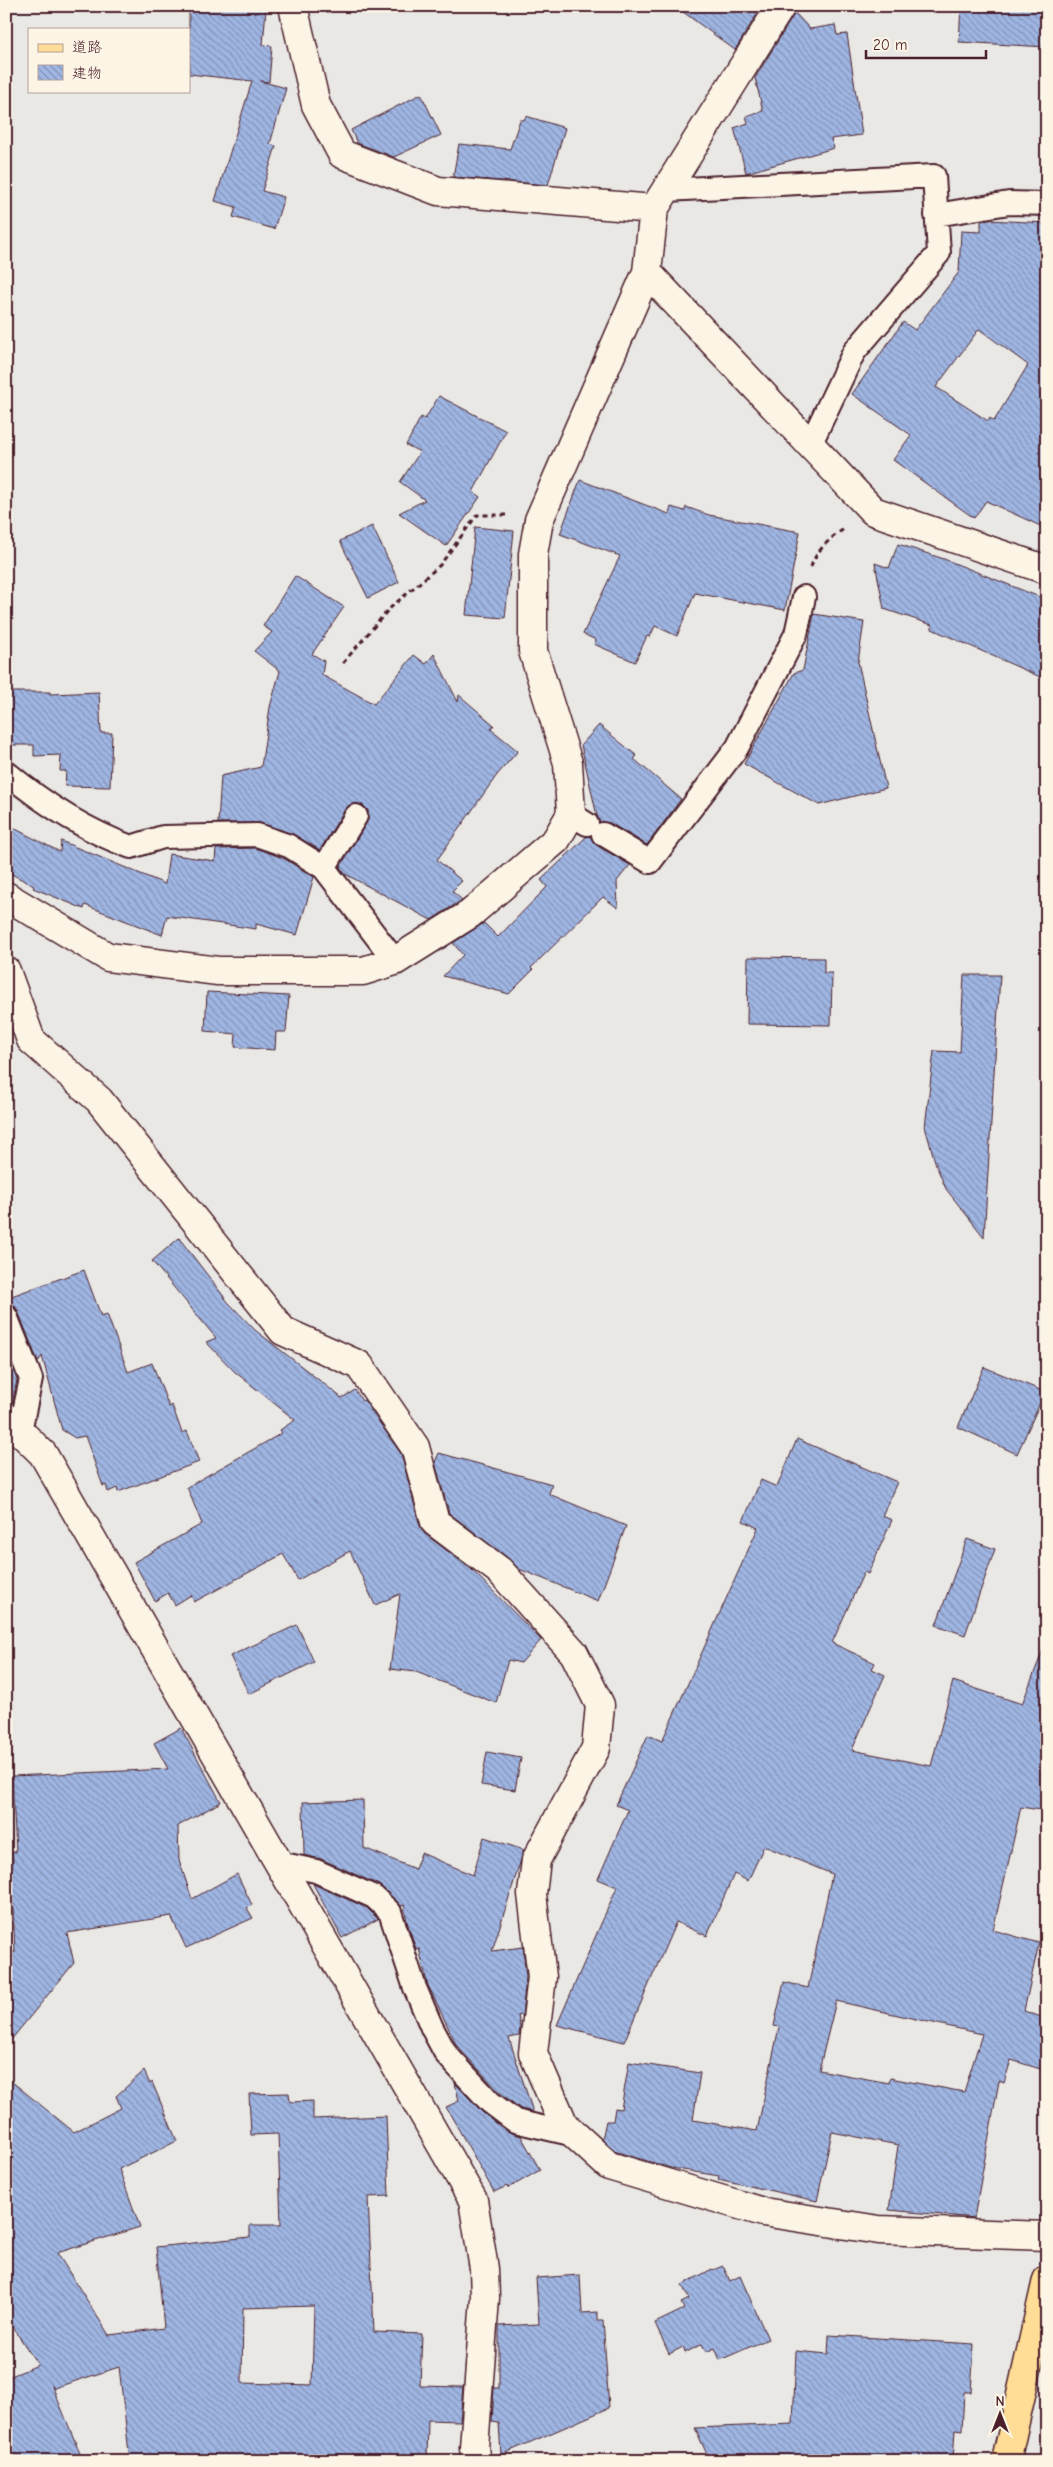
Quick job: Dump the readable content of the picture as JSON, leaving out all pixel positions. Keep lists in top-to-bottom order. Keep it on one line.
{"legend":["道路","建物"],"scale_bar":"20 m","north":"top"}
